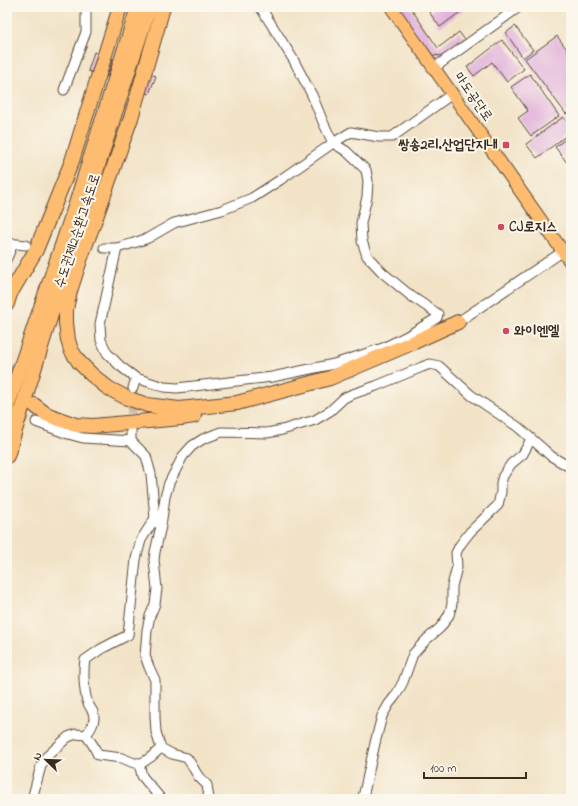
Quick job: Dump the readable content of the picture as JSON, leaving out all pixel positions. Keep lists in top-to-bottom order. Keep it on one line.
{"streets":{"highway":["수도권제2순환고속도로"],"main road":["마도공단로"]},"places":{"transit":["쌍송2리.산업단지내"],"other":["CJ로지스","와이엔엘"]},"scale_bar":"100 m","north":"top left"}
